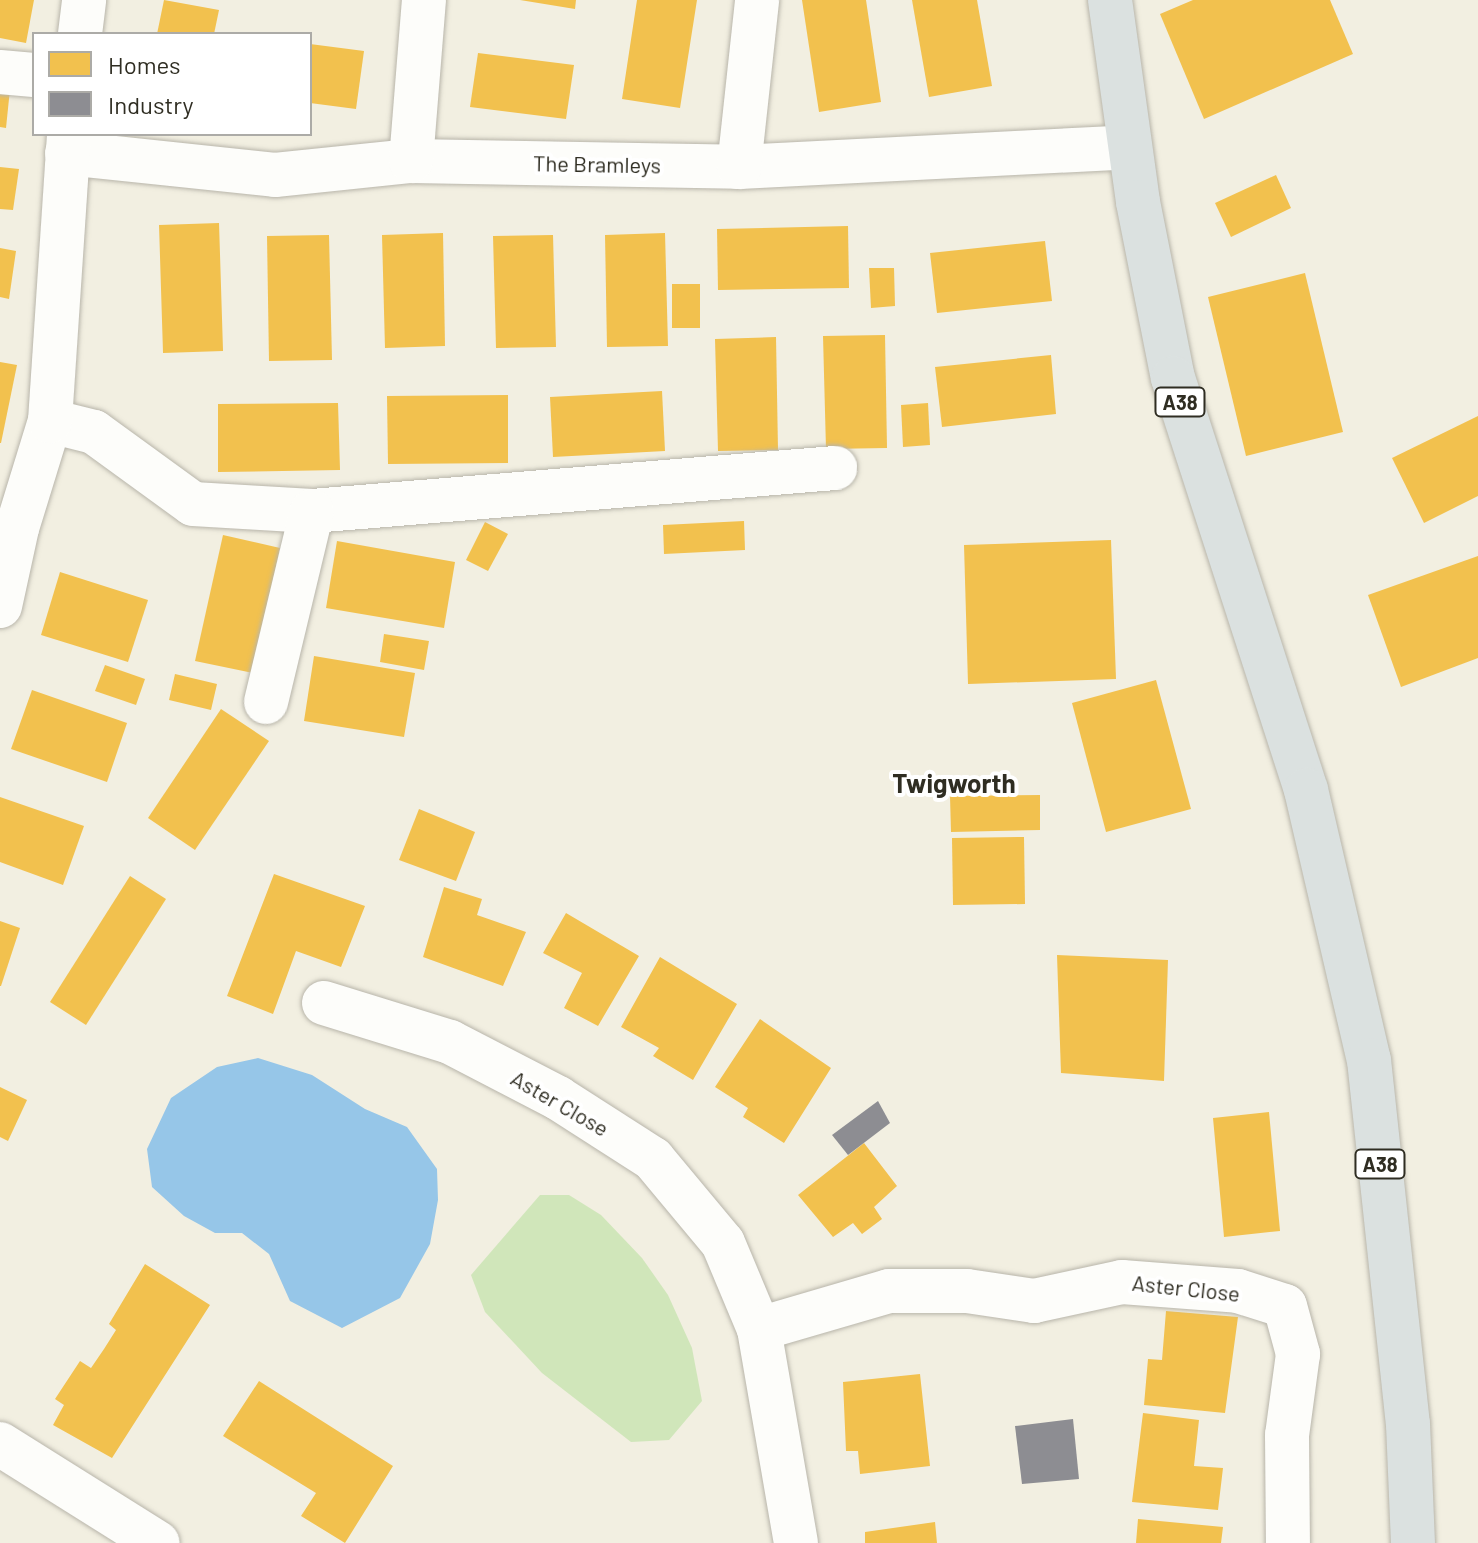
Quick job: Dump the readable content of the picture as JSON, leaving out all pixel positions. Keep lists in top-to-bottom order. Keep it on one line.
{"streets":{"main road":["A38"],"street":["The Bramleys","Aster Close"]},"crossings":[["The Bramleys","A38"]],"districts":["Twigworth"],"legend":["Homes","Industry"]}
